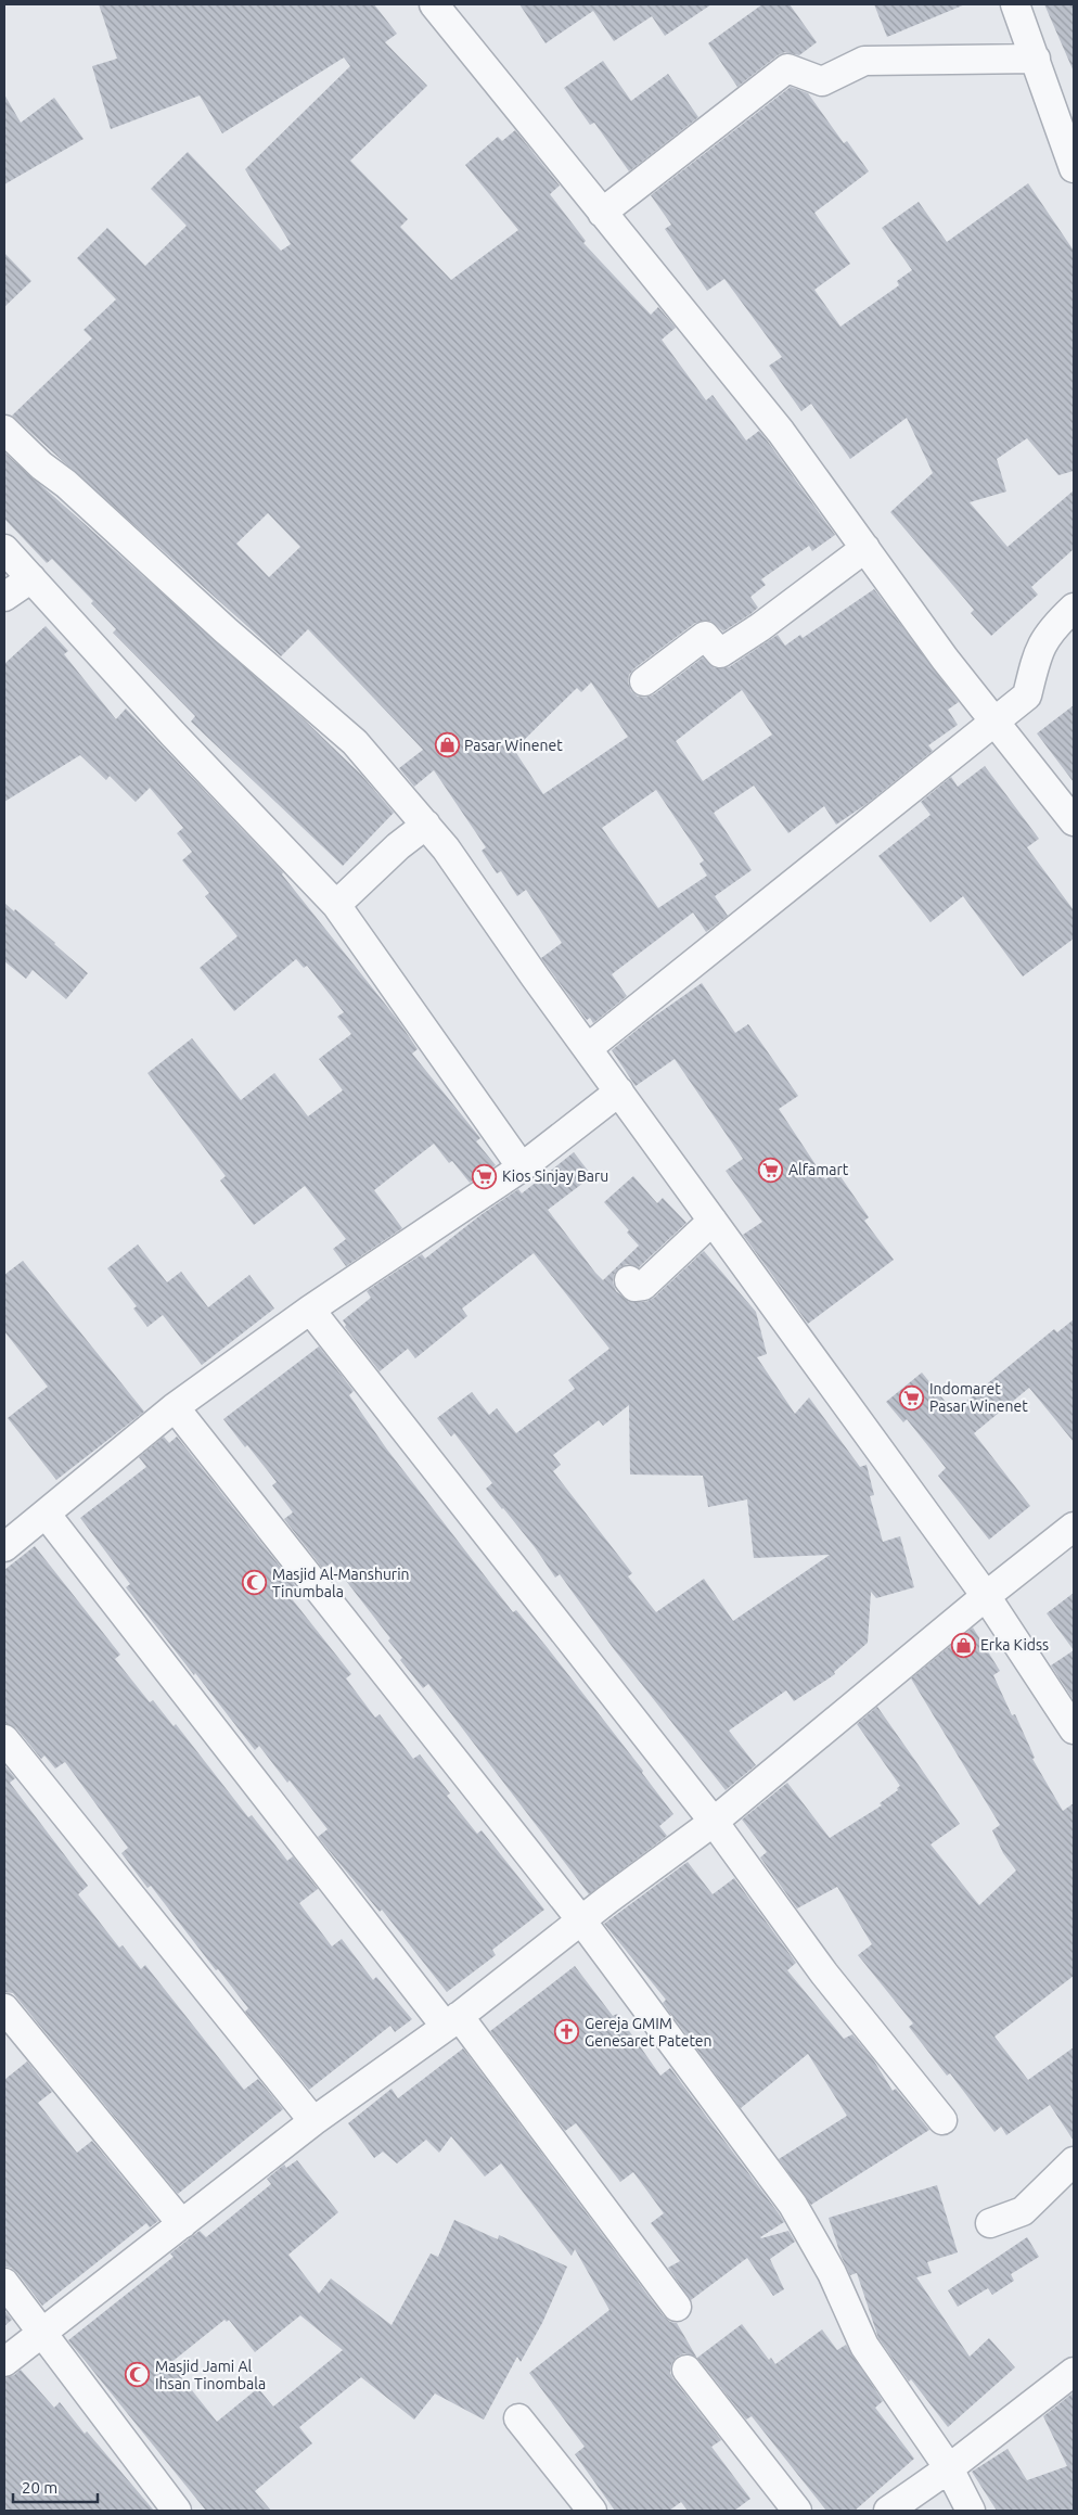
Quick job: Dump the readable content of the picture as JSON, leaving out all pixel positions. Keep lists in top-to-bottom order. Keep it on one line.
{"places":{"shop":["Pasar Winenet","Erka Kidss"],"supermarket":["Alfamart","Kios Sinjay Baru","Indomaret Pasar Winenet"],"mosque":["Masjid Al-Manshurin Tinumbala","Masjid Jami Al Ihsan Tinombala"],"church":["Gereja GMIM Genesaret Pateten"]},"scale_bar":"20 m"}
